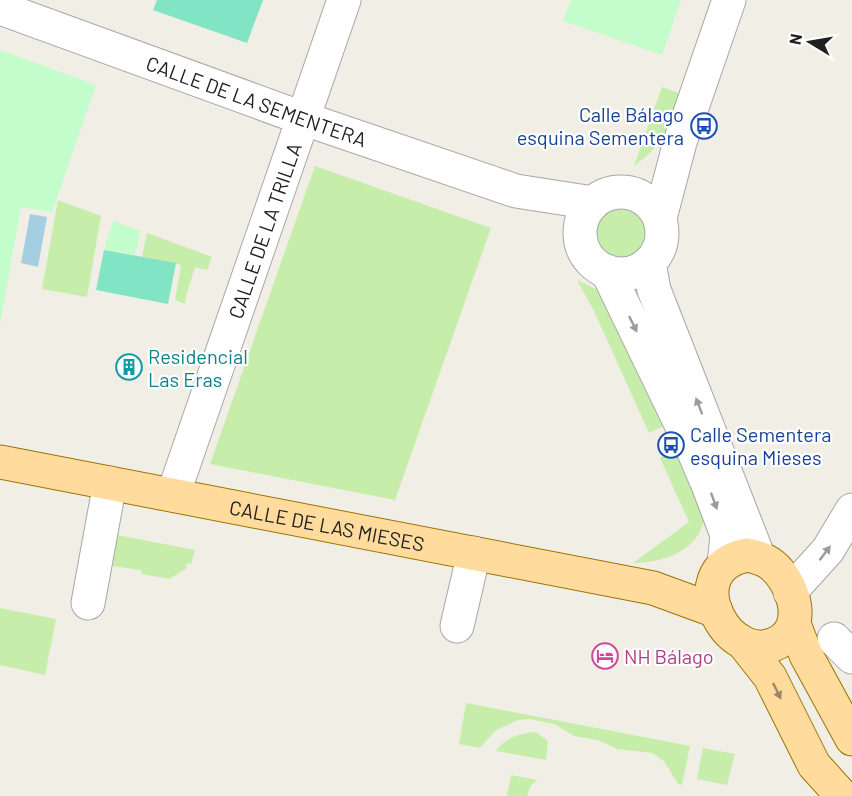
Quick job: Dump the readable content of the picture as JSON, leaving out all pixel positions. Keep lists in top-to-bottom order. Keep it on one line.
{"streets":{"main road":["CALLE DE LAS MIESES"],"street":["CALLE DE LA SEMENTERA","CALLE DE LA TRILLA"]},"crossings":[["CALLE DE LA SEMENTERA","CALLE DE LA TRILLA"],["CALLE DE LA TRILLA","CALLE DE LAS MIESES"]],"places":{"bus stop":["Calle Bálago esquina Sementera","Calle Sementera esquina Mieses"],"building":["Residencial Las Eras"],"hotel":["NH Bálago"]},"north":"left"}
